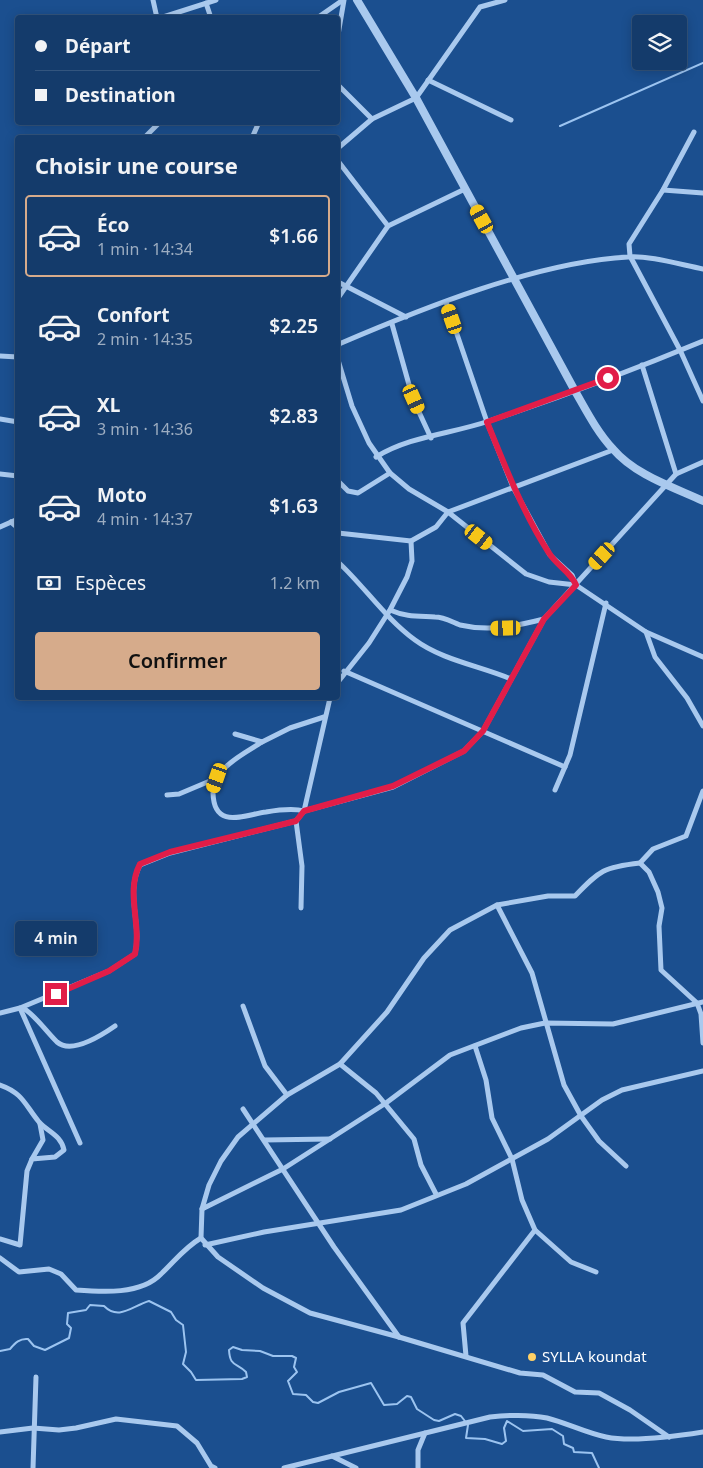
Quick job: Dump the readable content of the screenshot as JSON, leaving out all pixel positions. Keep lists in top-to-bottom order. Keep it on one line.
{"places":["SYLLA koundat"],"page":{"banner":["Départ","Destination"],"heading":"Choisir une course","list":[{"name":"Éco","note":"1 min · 14:34","value":"$1.66"},{"name":"Confort","note":"2 min · 14:35","value":"$2.25"},{"name":"XL","note":"3 min · 14:36","value":"$2.83"},{"name":"Moto","note":"4 min · 14:37","value":"$1.63"}],"pay":["Espèces","1.2 km"],"buttons":"Confirmer","bubble":"4 min"}}
